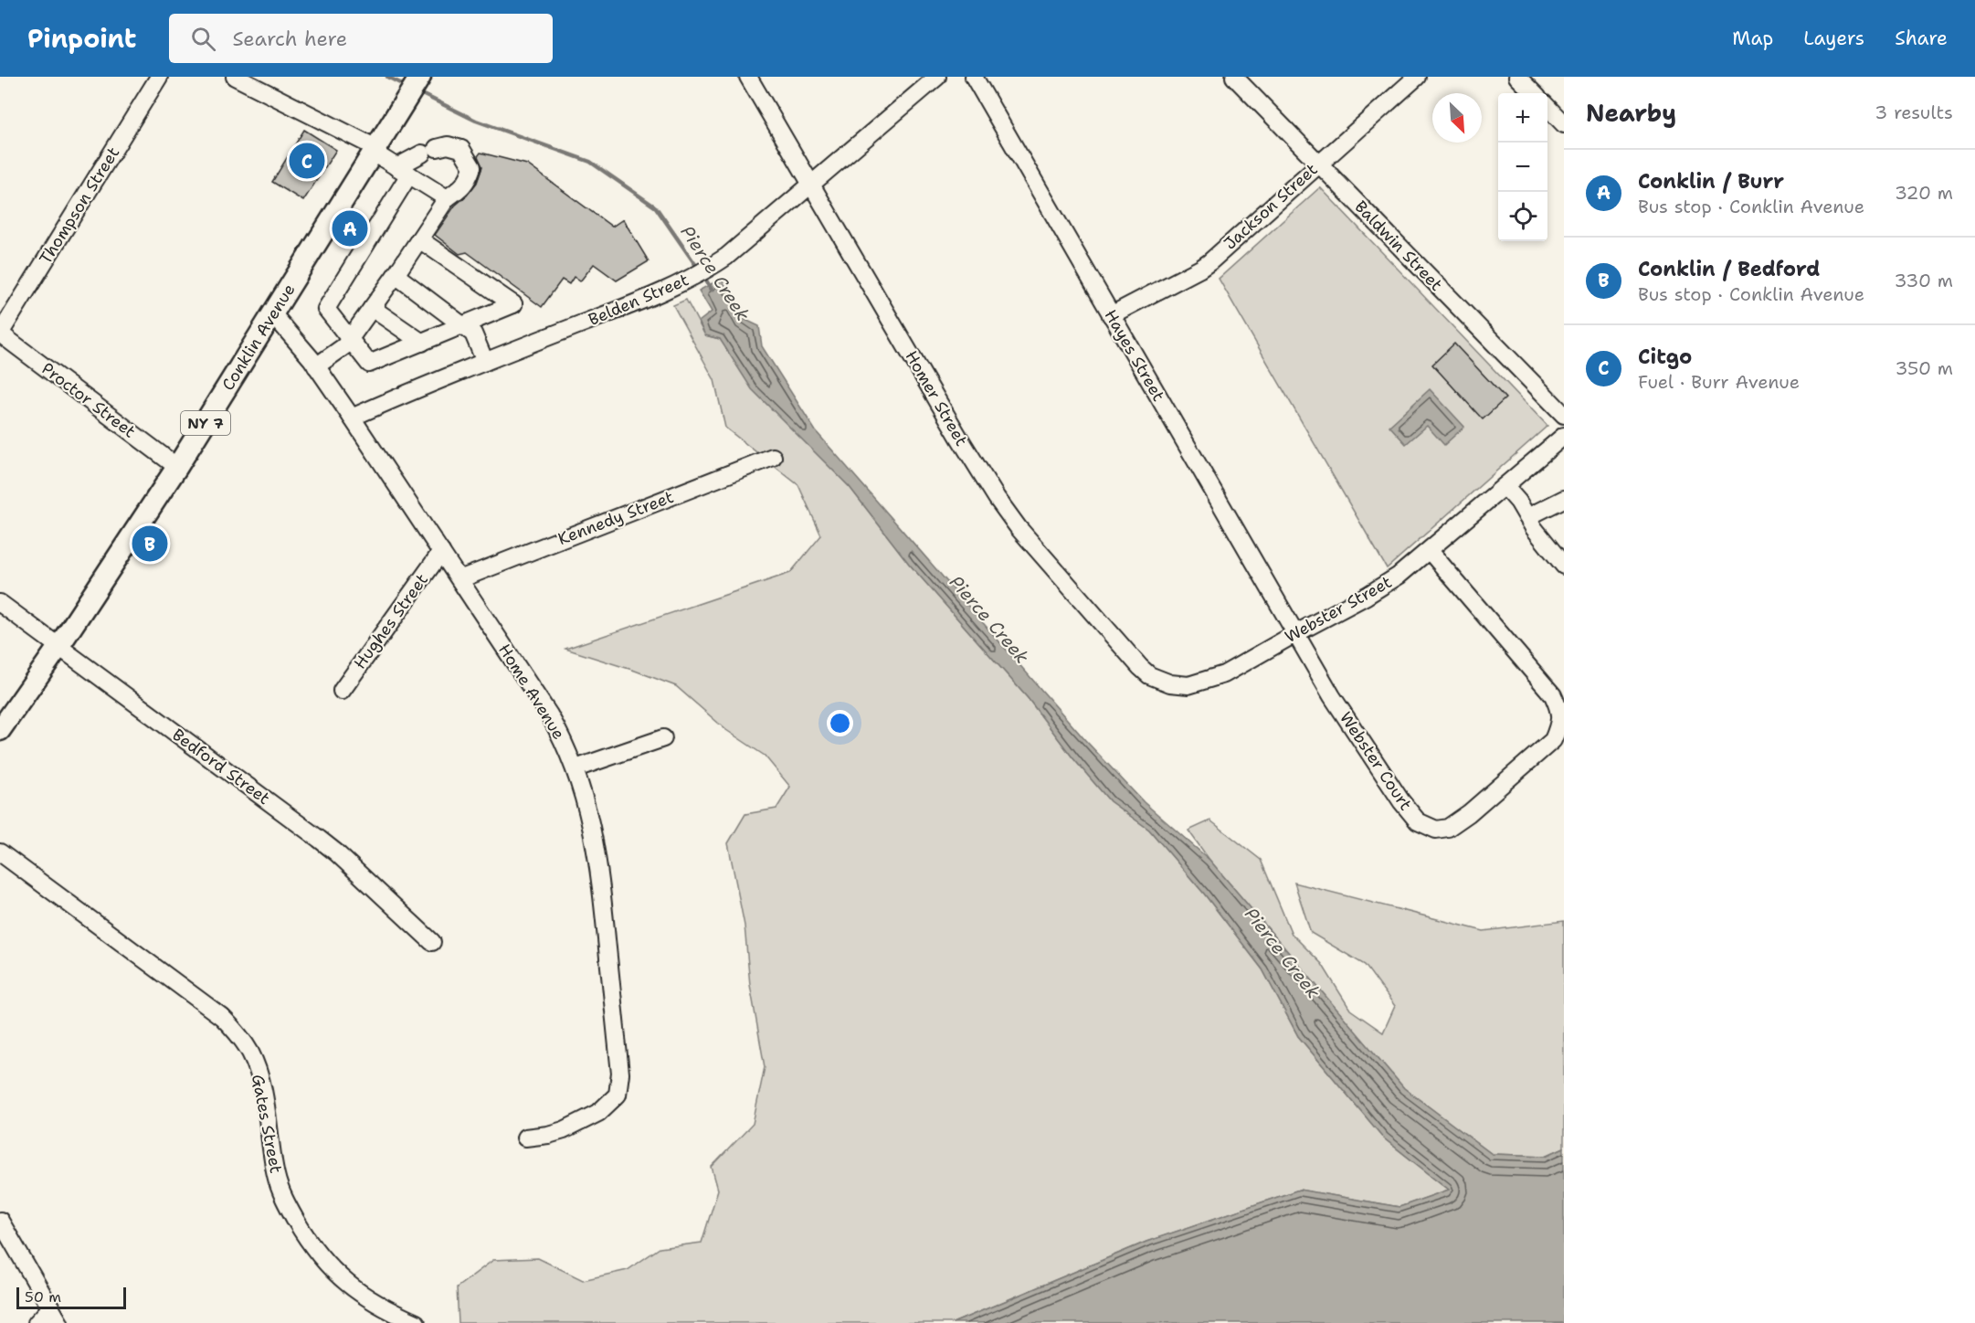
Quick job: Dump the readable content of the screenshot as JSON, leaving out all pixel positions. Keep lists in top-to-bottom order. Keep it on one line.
{"streets":{"main road":["Conklin Avenue","NY 7"],"street":["Thompson Street","Jackson Street","Baldwin Street","Belden Street","Hayes Street","Homer Street","Proctor Street","Kennedy Street","Webster Street","Hughes Street","Home Avenue","Webster Court","Bedford Street","Gates Street"]},"crossings":[["Thompson Street","Proctor Street"],["Jackson Street","Baldwin Street"],["Jackson Street","Hayes Street"],["Belden Street","Homer Street"],["Belden Street","Home Avenue"],["Conklin Avenue","Proctor Street"],["Conklin Avenue","Home Avenue"],["Conklin Avenue","Bedford Street"],["Hayes Street","Webster Street"],["Hayes Street","Webster Court"],["Homer Street","Webster Street"],["Kennedy Street","Home Avenue"],["Webster Street","Webster Court"],["Hughes Street","Home Avenue"]],"water":["Pierce Creek"],"scale_bar":"50 m","north":"bottom right","page":{"header":"Pinpoint","search":"Search here","nav":["Map","Layers","Share"],"heading":["Nearby","3 results"],"map_buttons":["+","−"],"pins":["C","A","B"],"list":[{"mark":"A","name":"Conklin / Burr","note":"Bus stop · Conklin Avenue","value":"320 m"},{"mark":"B","name":"Conklin / Bedford","note":"Bus stop · Conklin Avenue","value":"330 m"},{"mark":"C","name":"Citgo","note":"Fuel · Burr Avenue","value":"350 m"}],"scale":"50 m"}}
